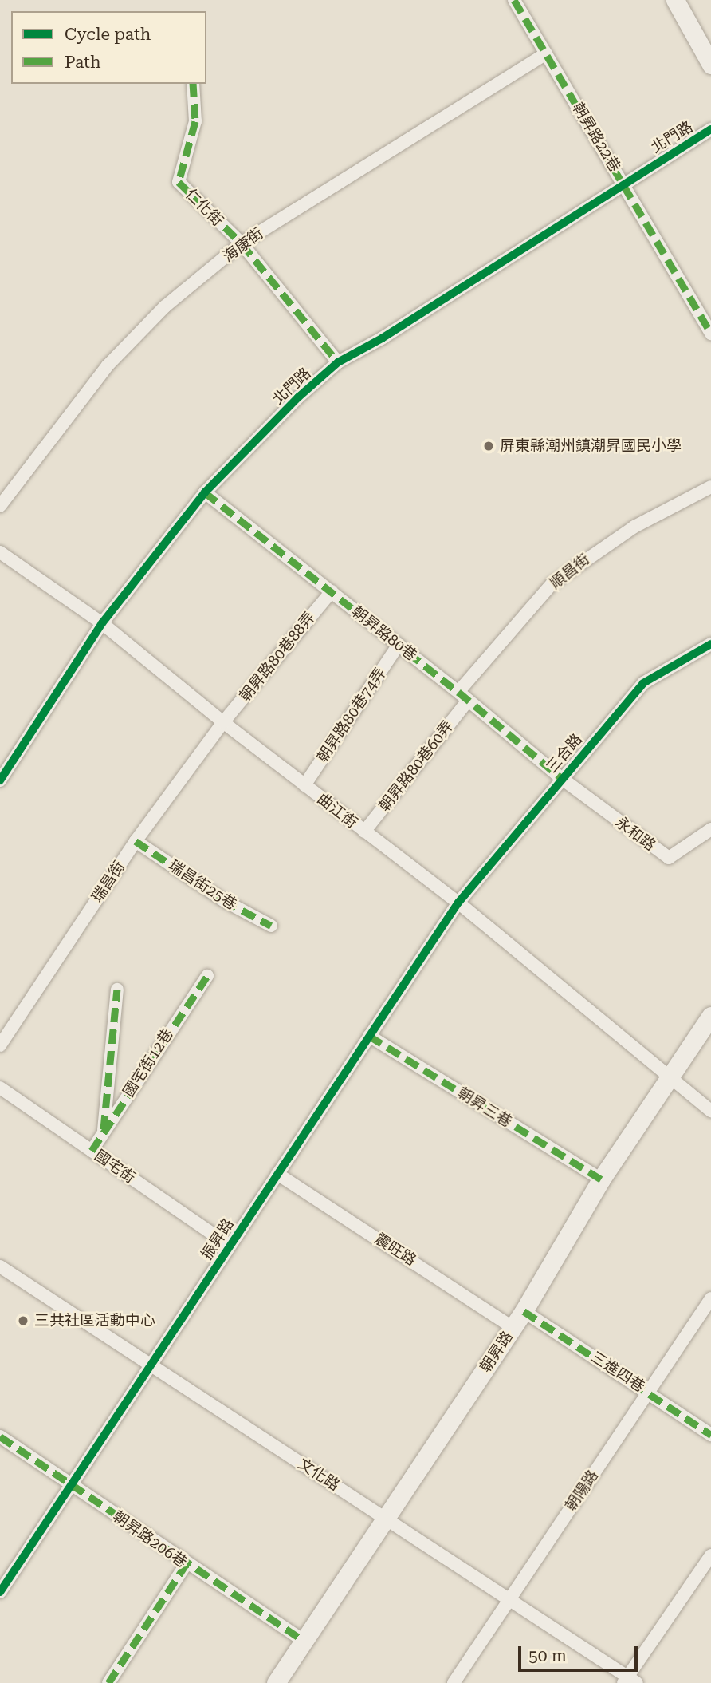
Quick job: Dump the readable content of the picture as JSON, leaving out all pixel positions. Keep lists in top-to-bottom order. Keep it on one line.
{"streets":{"main road":["朝昇路"],"street":["朝昇路22巷","北門路","仁化街","海康街","順昌街","朝昇路80巷","朝昇路80巷88弄","朝昇路80巷74弄","三合路","朝昇路80巷60弄","曲江街","永和路","瑞昌街","瑞昌街25巷","國宅街12巷","朝昇三巷","國宅街","振昇路","震旺路","三進四巷","文化路","朝陽路","朝昇路206巷"]},"crossings":[["朝昇路22巷","北門路"],["朝昇路22巷","海康街"],["北門路","仁化街"],["北門路","朝昇路80巷"],["北門路","曲江街"],["仁化街","海康街"],["順昌街","朝昇路80巷"],["順昌街","朝昇路80巷60弄"],["朝昇路80巷","朝昇路80巷88弄"],["朝昇路80巷","朝昇路80巷74弄"],["朝昇路80巷","三合路"],["朝昇路80巷","朝昇路80巷60弄"],["朝昇路80巷","永和路"],["朝昇路80巷88弄","曲江街"],["朝昇路80巷88弄","瑞昌街"],["朝昇路80巷74弄","曲江街"],["三合路","曲江街"],["三合路","永和路"],["三合路","振昇路"],["朝昇路80巷60弄","曲江街"],["曲江街","瑞昌街"],["曲江街","振昇路"],["曲江街","朝昇路"],["瑞昌街","瑞昌街25巷"],["國宅街12巷","國宅街"],["朝昇三巷","振昇路"],["朝昇三巷","朝昇路"],["國宅街","振昇路"],["振昇路","震旺路"],["振昇路","文化路"],["振昇路","朝昇路206巷"],["震旺路","朝昇路"],["朝昇路","三進四巷"],["朝昇路","文化路"],["朝昇路","朝昇路206巷"],["三進四巷","朝陽路"],["文化路","朝陽路"]],"places":["屏東縣潮州鎮潮昇國民小學","三共社區活動中心"],"legend":["Cycle path","Path"],"scale_bar":"50 m"}
